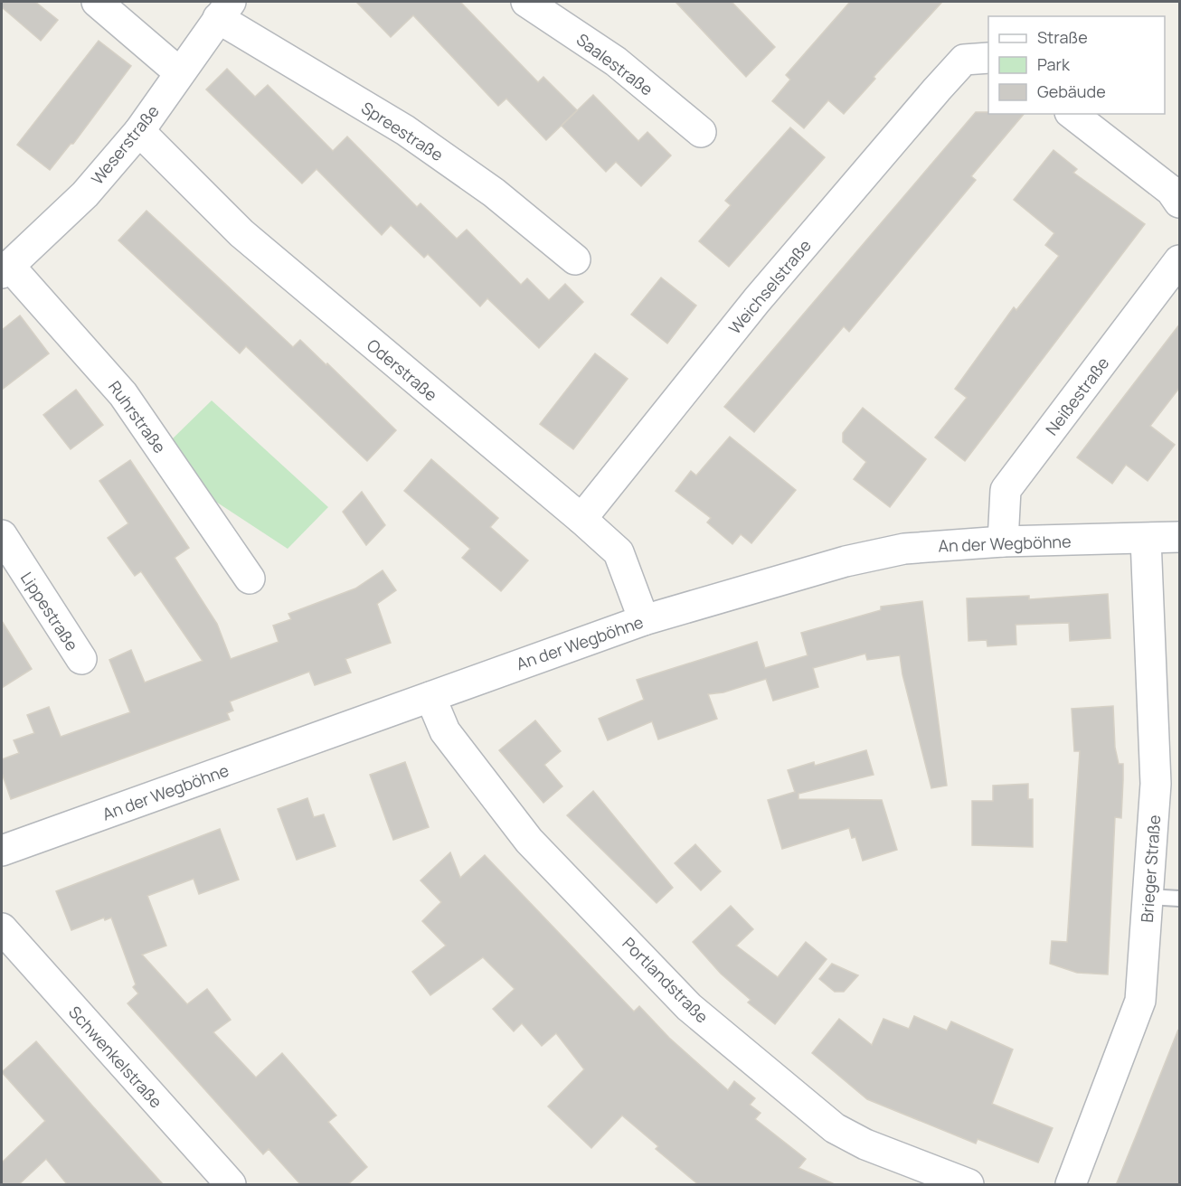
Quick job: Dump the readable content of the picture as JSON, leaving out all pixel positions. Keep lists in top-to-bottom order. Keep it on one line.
{"streets":{"street":["Saalestraße","Spreestraße","Weserstraße","Weichselstraße","Oderstraße","Neißestraße","Ruhrstraße","An der Wegböhne","Lippestraße","Brieger Straße","Portlandstraße","Schwenkelstraße"]},"crossings":[["Spreestraße","Weserstraße"],["Weserstraße","Oderstraße"],["Weserstraße","Ruhrstraße"],["Weichselstraße","Oderstraße"],["Oderstraße","An der Wegböhne"],["Neißestraße","An der Wegböhne"],["An der Wegböhne","Brieger Straße"],["An der Wegböhne","Portlandstraße"]],"legend":["Straße","Park","Gebäude"]}
